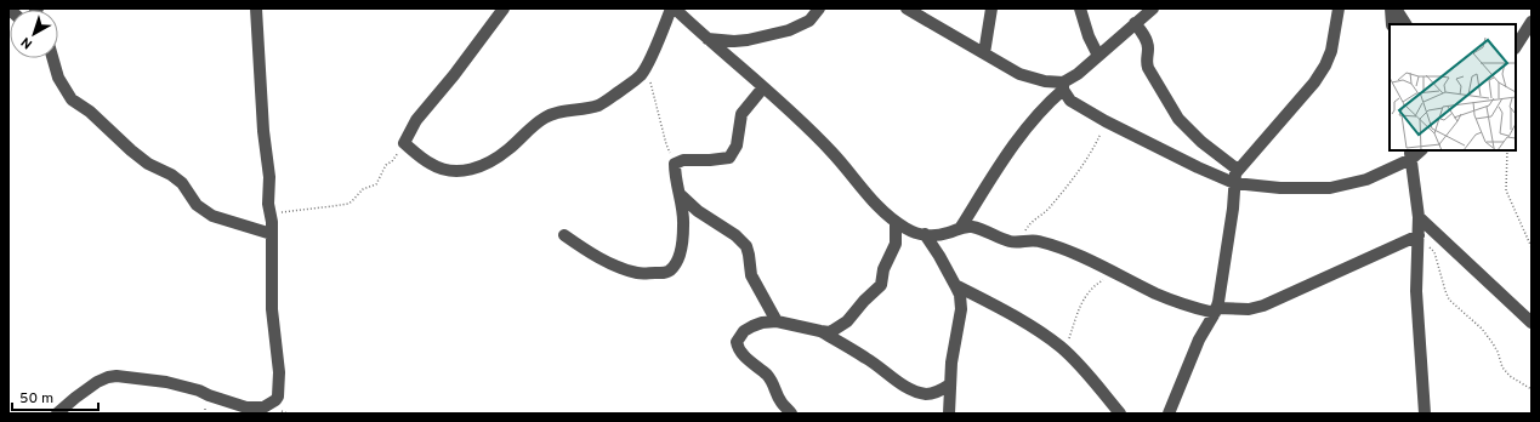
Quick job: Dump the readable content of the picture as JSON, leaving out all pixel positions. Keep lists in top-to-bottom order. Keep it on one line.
{"scale_bar":"50 m","north":"bottom left"}
